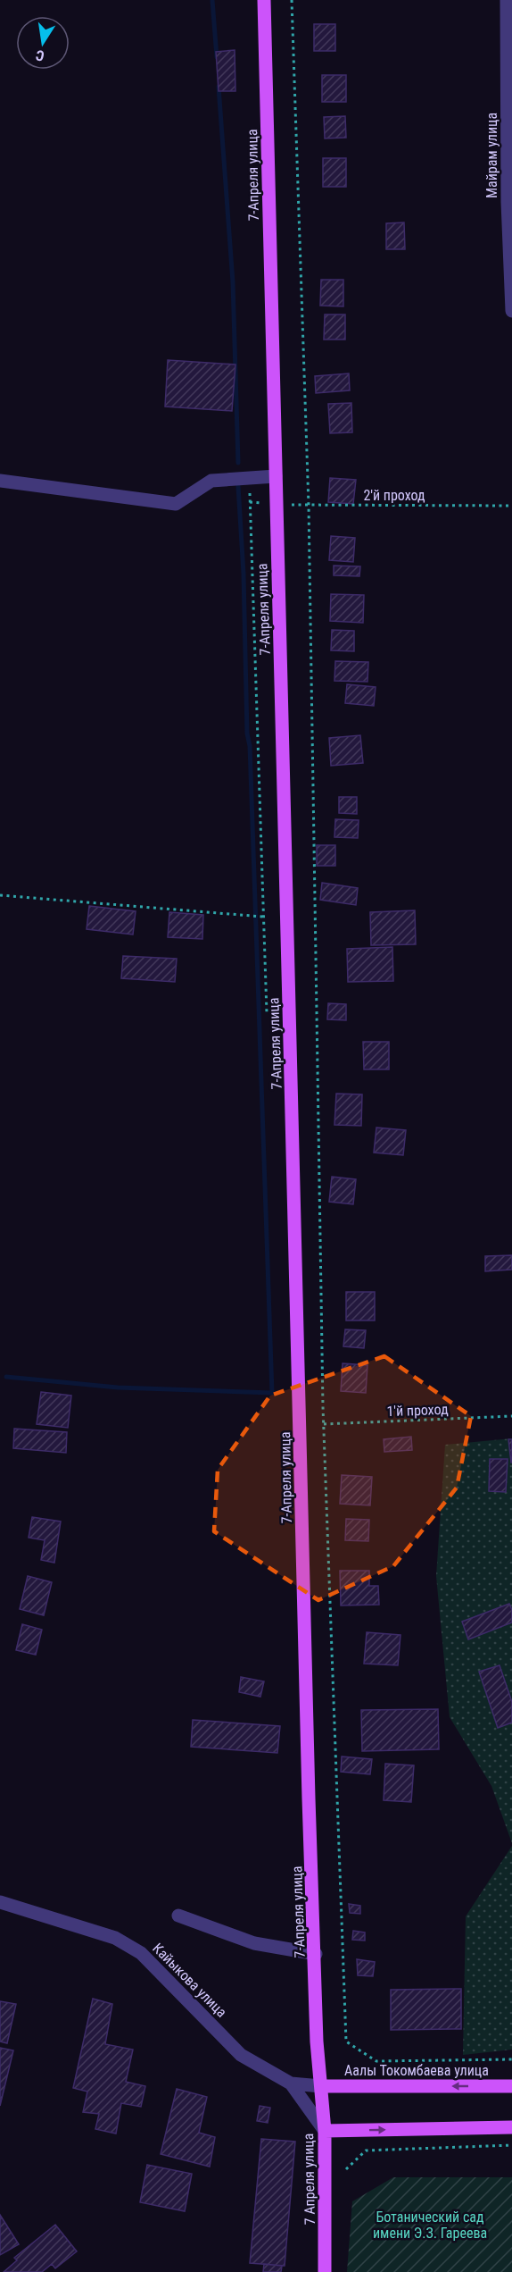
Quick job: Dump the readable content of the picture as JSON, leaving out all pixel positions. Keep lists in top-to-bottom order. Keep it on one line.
{"streets":{"main road":["7-Апреля улица","Аалы Токомбаева улица","7 Апреля улица"],"street":["Майрам улица","Кайыкова улица"],"path":["2'й проход","1'й проход"]},"crossings":[["7-Апреля улица","2'й проход"],["7-Апреля улица","Аалы Токомбаева улица"],["7-Апреля улица","7 Апреля улица"],["Кайыкова улица","7 Апреля улица"],["Аалы Токомбаева улица","7 Апреля улица"]],"parks":["Ботанический сад имени Э.З. Гареева"],"north":"bottom"}
